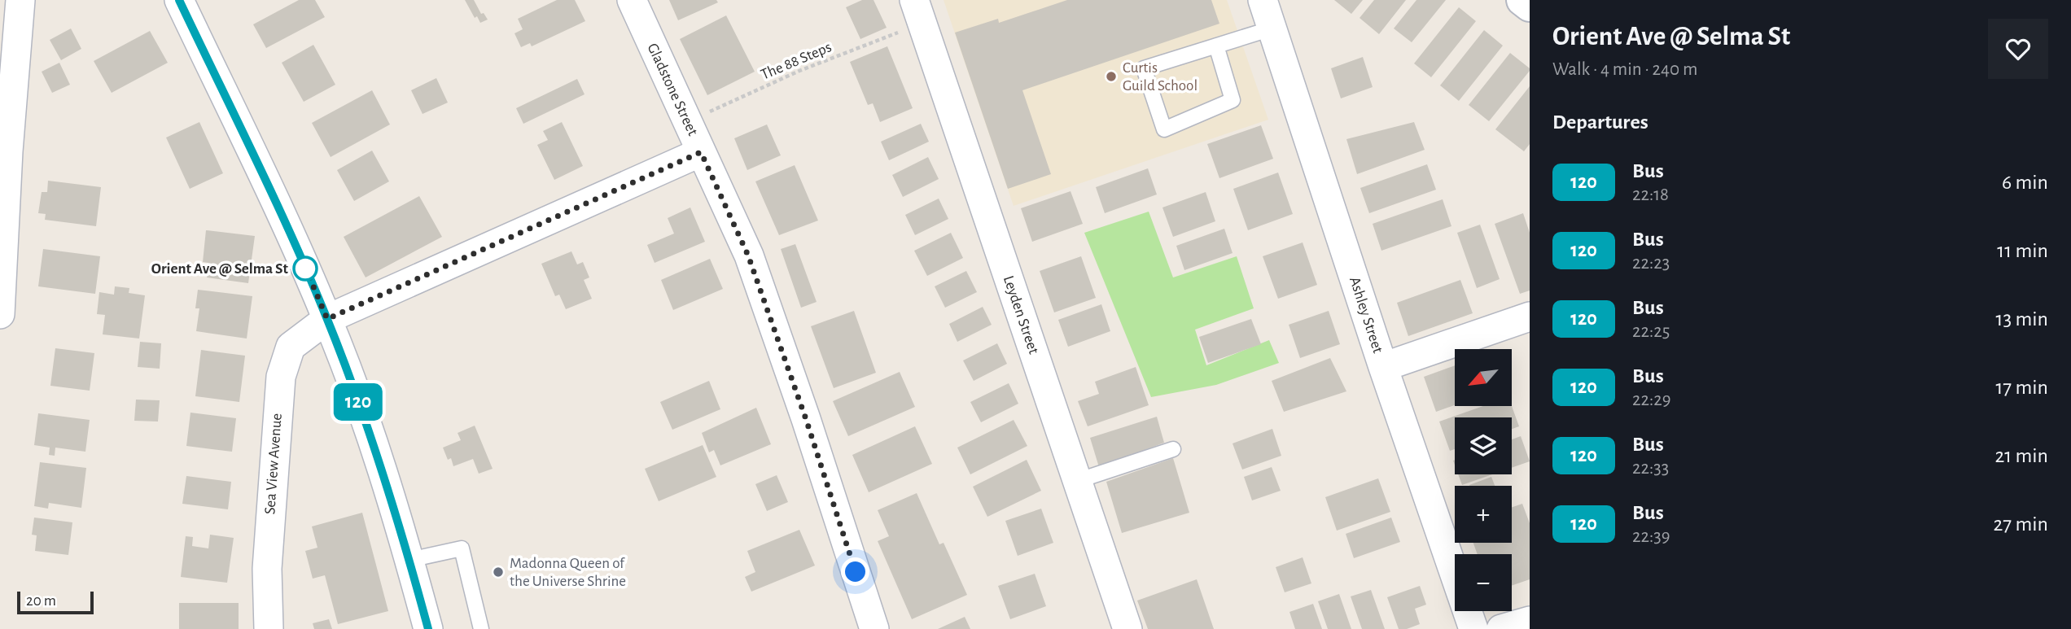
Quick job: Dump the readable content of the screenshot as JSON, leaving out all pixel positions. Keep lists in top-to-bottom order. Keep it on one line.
{"streets":{"street":["Gladstone Street","Leyden Street","Ashley Street","Sea View Avenue"],"path":["The 88 Steps"]},"crossings":[["Gladstone Street","Sea View Avenue"]],"places":["Curtis Guild School","Orient Ave @ Selma St","Madonna Queen of the Universe Shrine"],"lines":["bus line 120"],"scale_bar":"20 m","north":"bottom left","page":{"on_map":"120","heading":[["Orient Ave @ Selma St","Walk · 4 min · 240 m"],"Departures"],"list":[{"mark":"120","name":"Bus","note":"22:18","value":"6 min"},{"mark":"120","name":"Bus","note":"22:23","value":"11 min"},{"mark":"120","name":"Bus","note":"22:25","value":"13 min"},{"mark":"120","name":"Bus","note":"22:29","value":"17 min"},{"mark":"120","name":"Bus","note":"22:33","value":"21 min"},{"mark":"120","name":"Bus","note":"22:39","value":"27 min"}],"map_buttons":["+","−"],"scale":"20 m"}}
